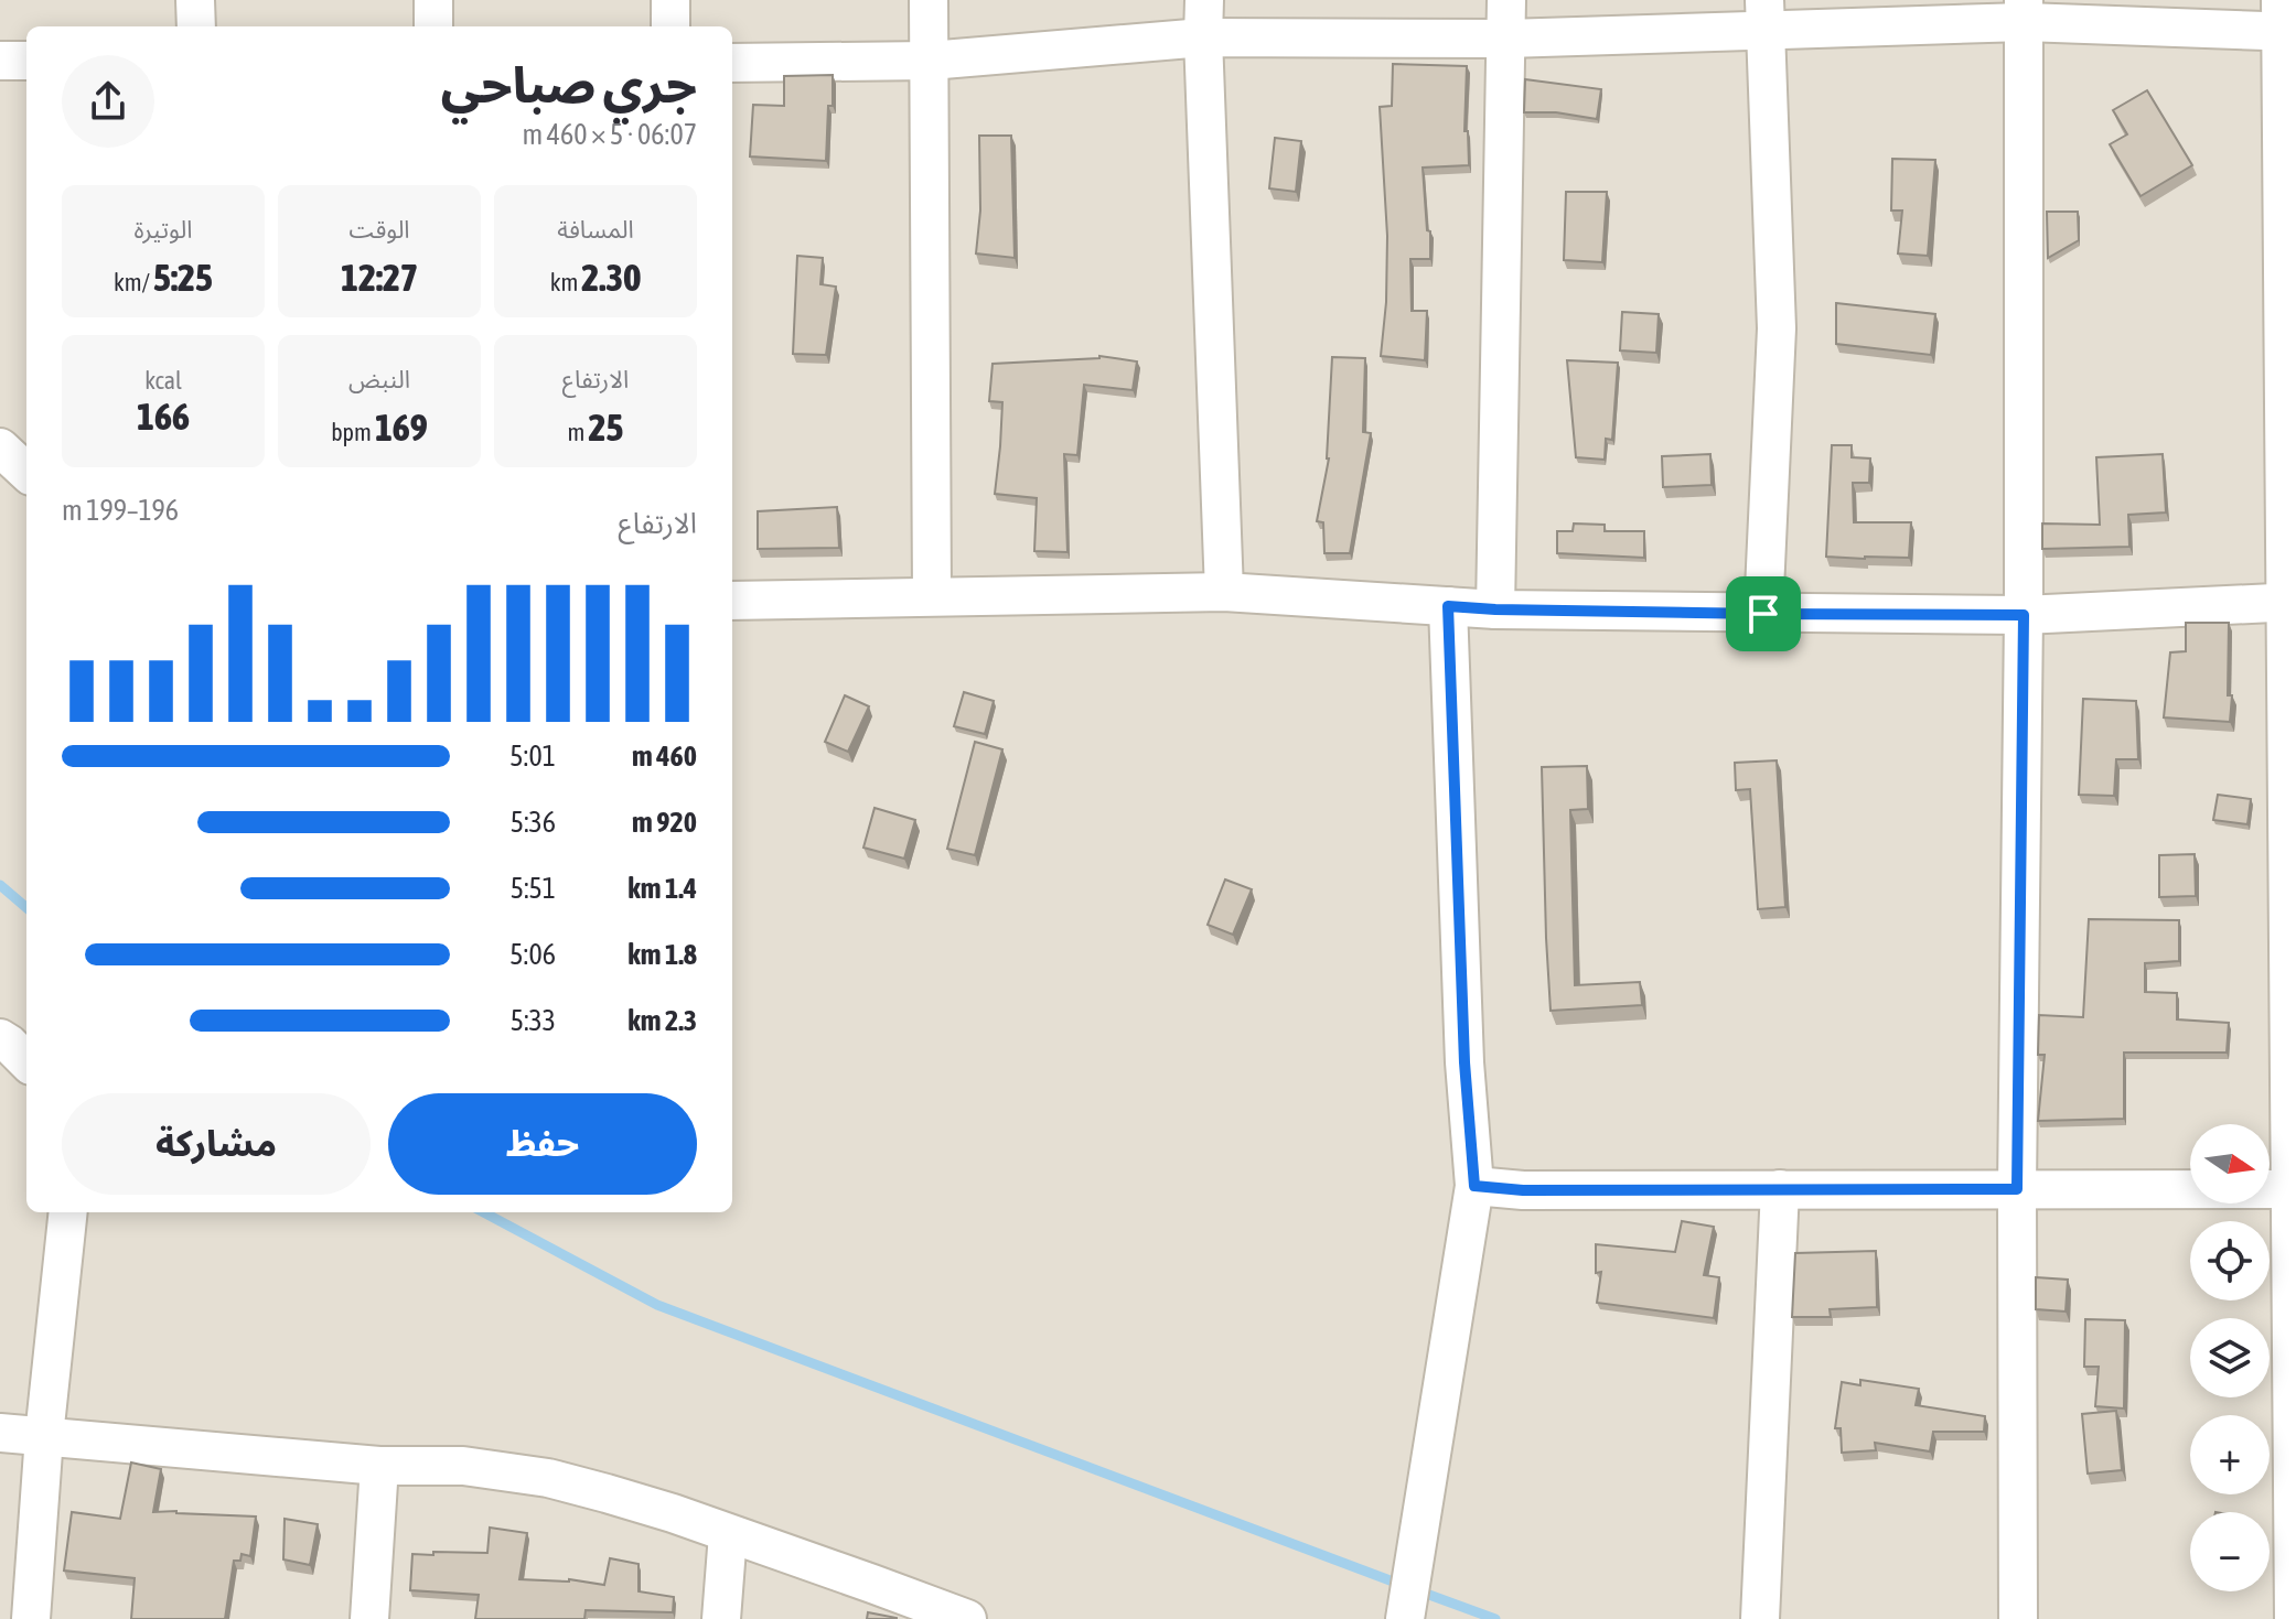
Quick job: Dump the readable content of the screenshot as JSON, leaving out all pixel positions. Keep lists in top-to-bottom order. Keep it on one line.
{"north":"right","page":{"heading":["جري صباحي","06:07 · 5 × 460 m"],"stats":[["المسافة","2.30 km"],["الوقت","12:27"],["الوتيرة","5:25 /km"],["الارتفاع","25 m"],["النبض","169 bpm"],["kcal","166"]],"chart":["الارتفاع","196–199 m"],"list":[{"name":"460 m","note":"5:01"},{"name":"920 m","note":"5:36"},{"name":"1.4 km","note":"5:51"},{"name":"1.8 km","note":"5:06"},{"name":"2.3 km","note":"5:33"}],"buttons":["حفظ","مشاركة"],"map_buttons":["+","−"]}}
